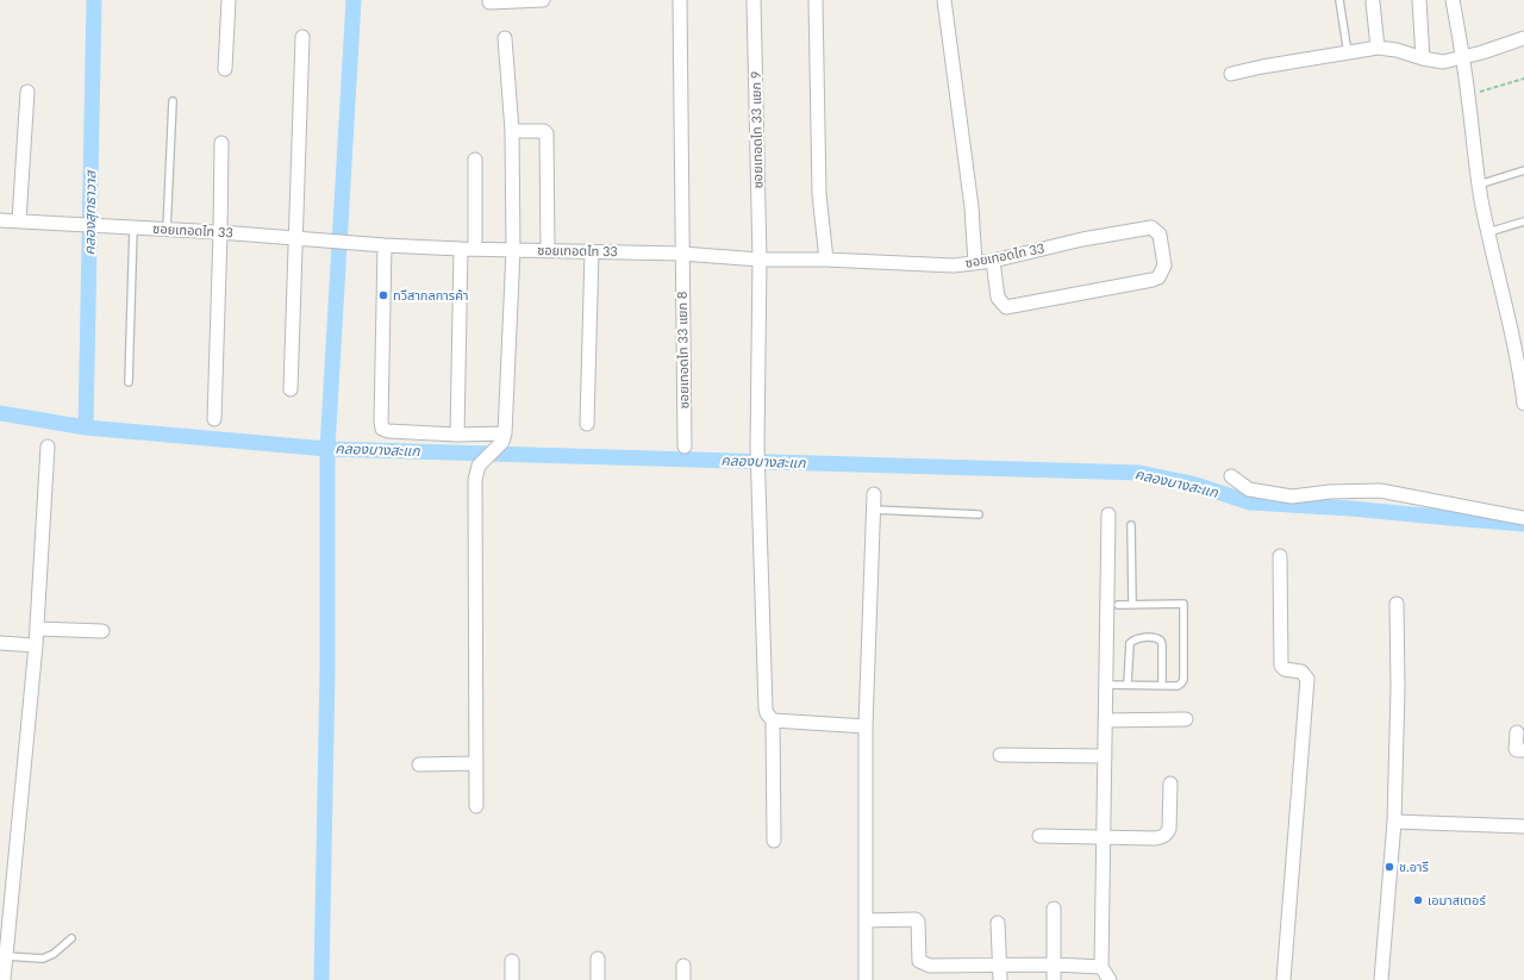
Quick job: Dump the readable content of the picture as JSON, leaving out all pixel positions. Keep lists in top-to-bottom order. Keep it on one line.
{"streets":{"street":["ซอยเทอดไท 33 แยก 9","ซอยเทอดไท 33","ซอยเทอดไท 33 แยก 8"]},"crossings":[["ซอยเทอดไท 33 แยก 9","ซอยเทอดไท 33"],["ซอยเทอดไท 33","ซอยเทอดไท 33 แยก 8"]],"water":["คลองสุทธาวาส","คลองบางสะแก"],"places":["ทวีสากลการค้า","ช.อารี","เอมาสเตอร์"]}
